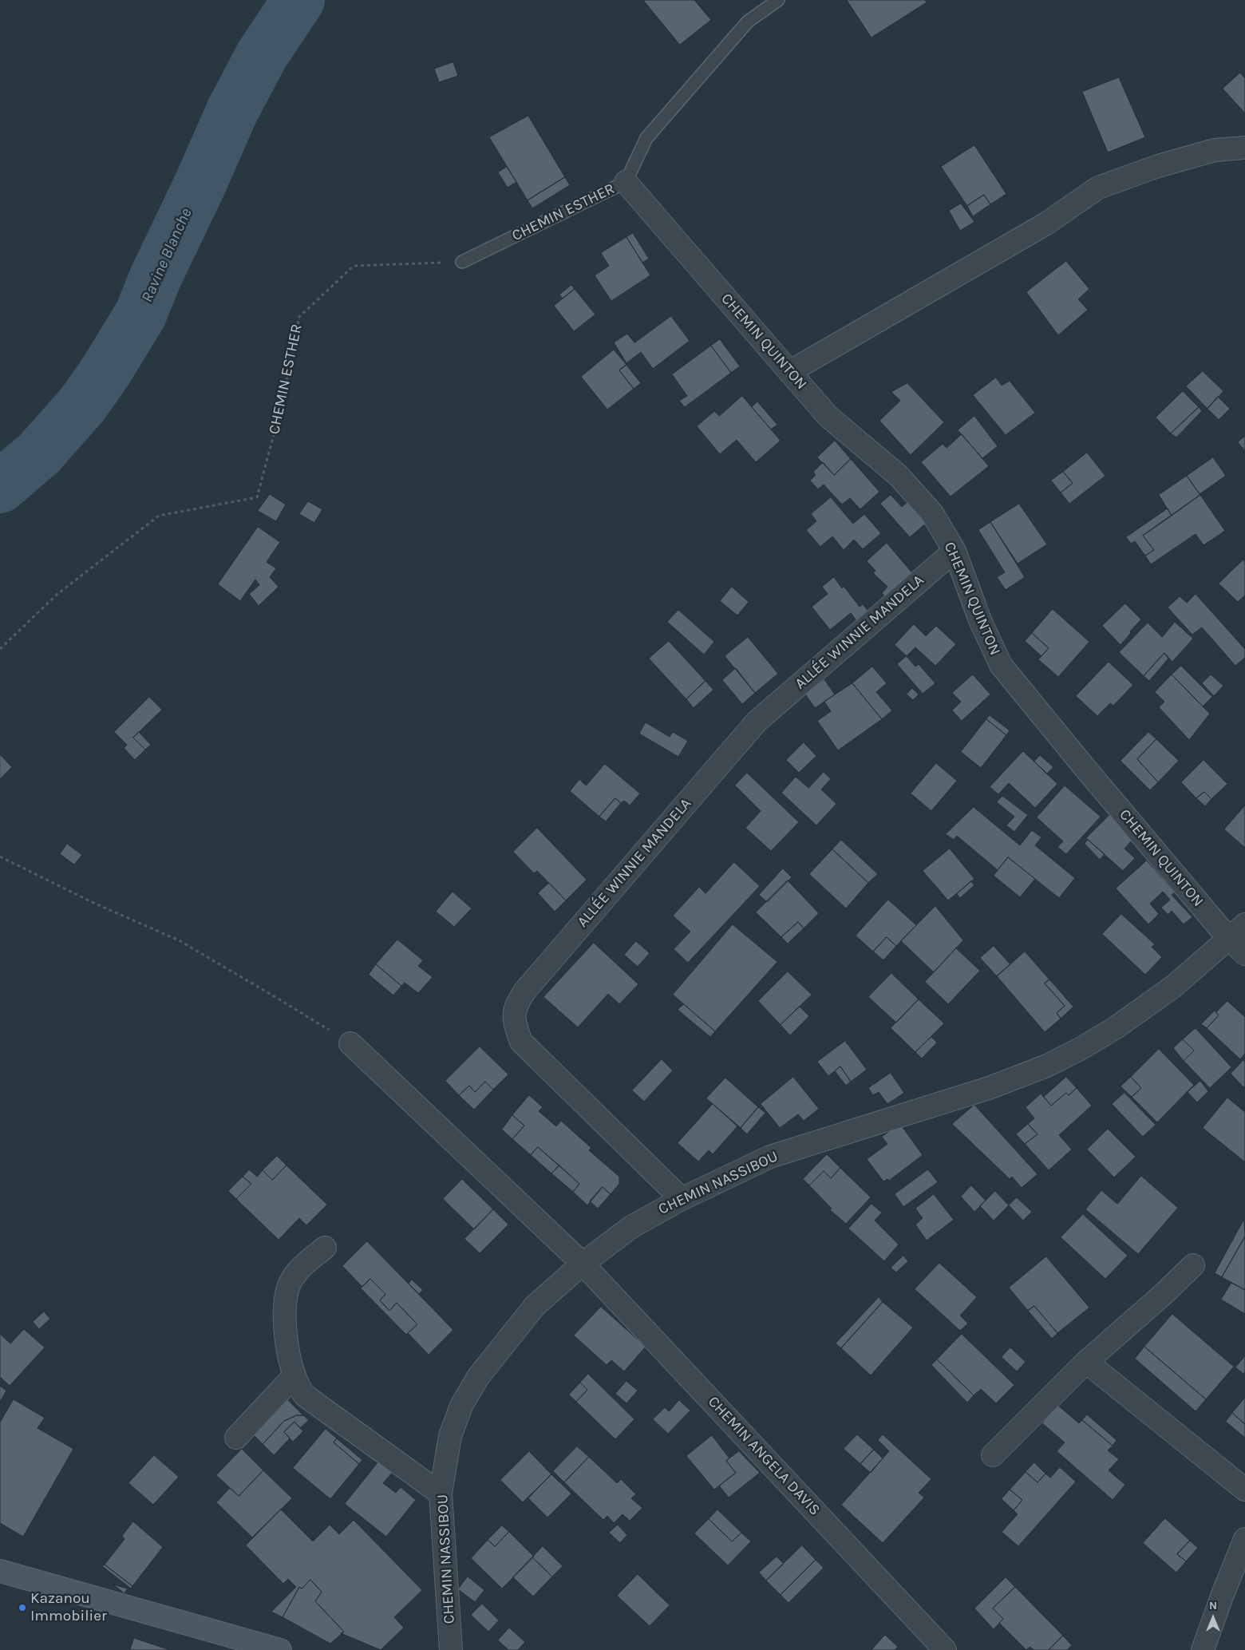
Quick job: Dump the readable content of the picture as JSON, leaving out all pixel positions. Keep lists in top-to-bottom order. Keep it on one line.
{"streets":{"street":["CHEMIN QUINTON","ALLÉE WINNIE MANDELA","CHEMIN NASSIBOU","CHEMIN ANGELA DAVIS"],"lane":["CHEMIN ESTHER"]},"crossings":[["CHEMIN ESTHER","CHEMIN QUINTON"],["CHEMIN QUINTON","ALLÉE WINNIE MANDELA"],["CHEMIN QUINTON","CHEMIN NASSIBOU"],["ALLÉE WINNIE MANDELA","CHEMIN NASSIBOU"],["CHEMIN NASSIBOU","CHEMIN ANGELA DAVIS"]],"water":["Ravine Blanche"],"places":["Kazanou Immobilier"],"north":"top"}
